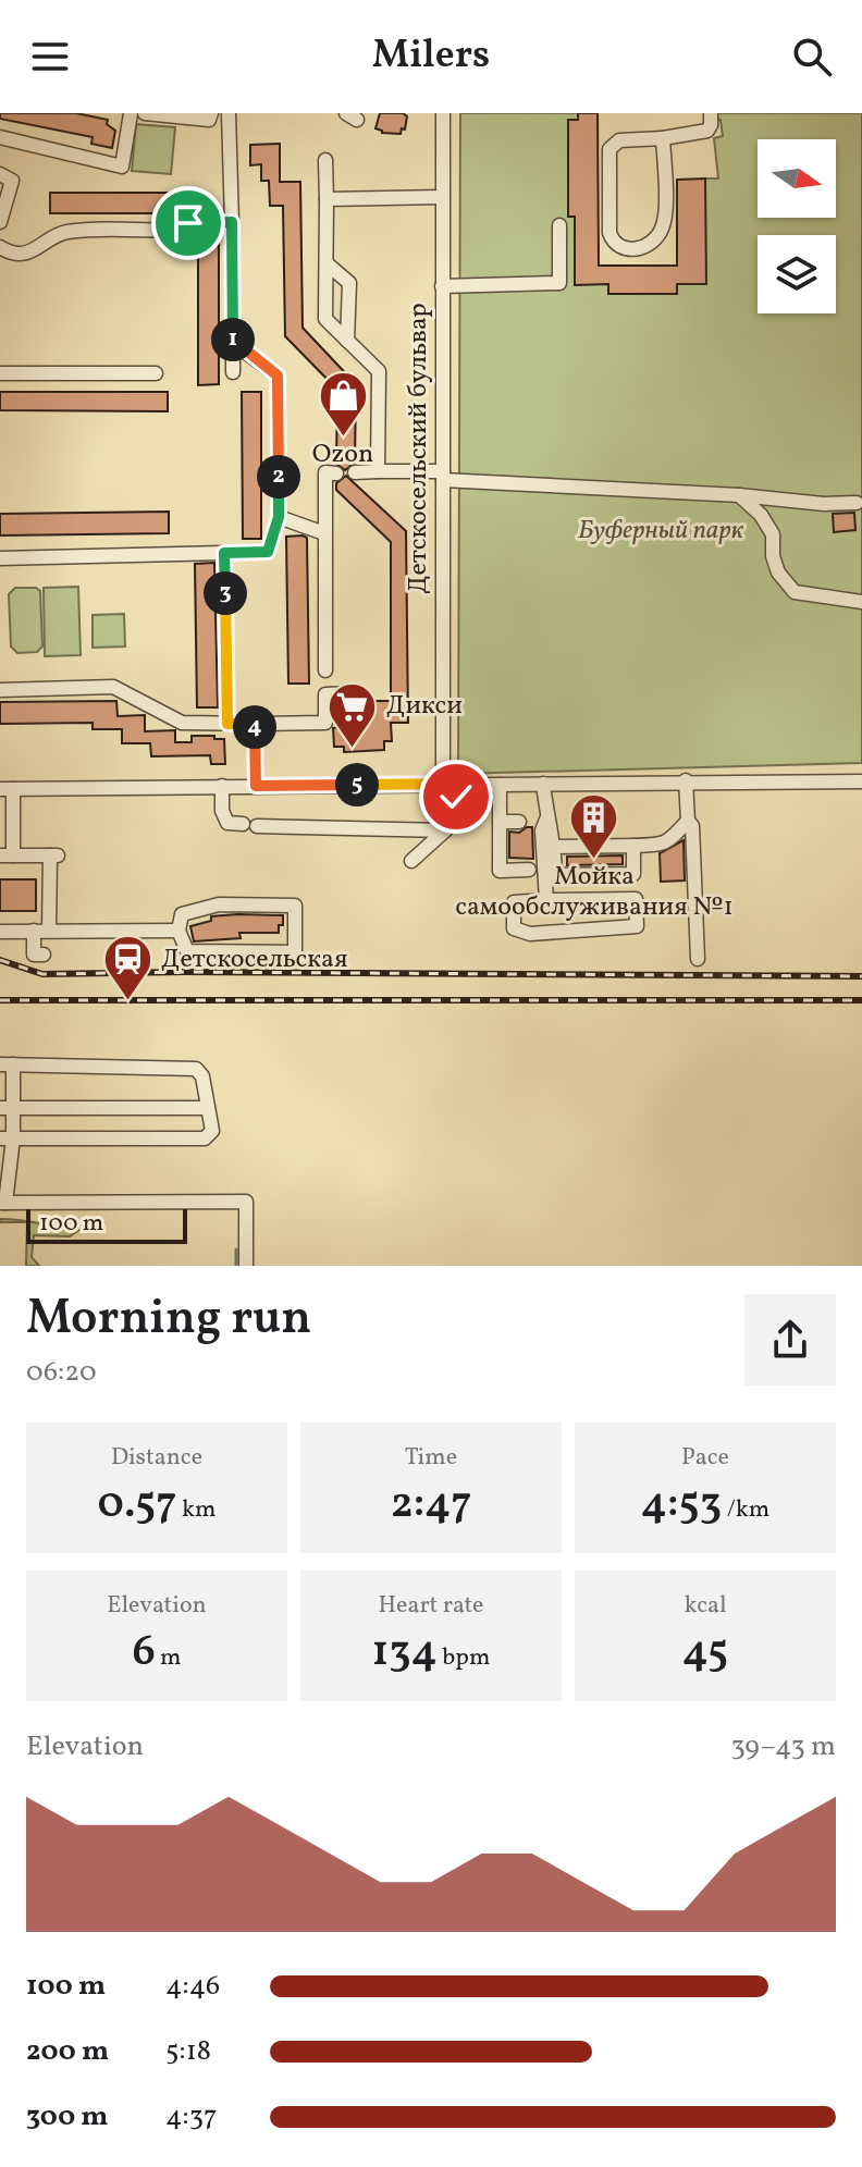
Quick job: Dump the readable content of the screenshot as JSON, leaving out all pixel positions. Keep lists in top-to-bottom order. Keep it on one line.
{"streets":{"street":["Детскосельский бульвар"]},"parks":["Буферный парк"],"places":{"shop":["Ozon"],"supermarket":["Дикси"],"building":["Мойка самообслуживания №1"],"station":["Детскосельская"]},"scale_bar":"100 m","north":"right","page":{"header":"Milers","pins":["1","2","3","4","5"],"scale":"100 m","heading":["Morning run","06:20"],"stats":[["Distance","0.57 km"],["Time","2:47"],["Pace","4:53 /km"],["Elevation","6 m"],["Heart rate","134 bpm"],["kcal","45"]],"chart":["Elevation","39–43 m"],"list":[{"name":"100 m","note":"4:46"},{"name":"200 m","note":"5:18"},{"name":"300 m","note":"4:37"}]}}
